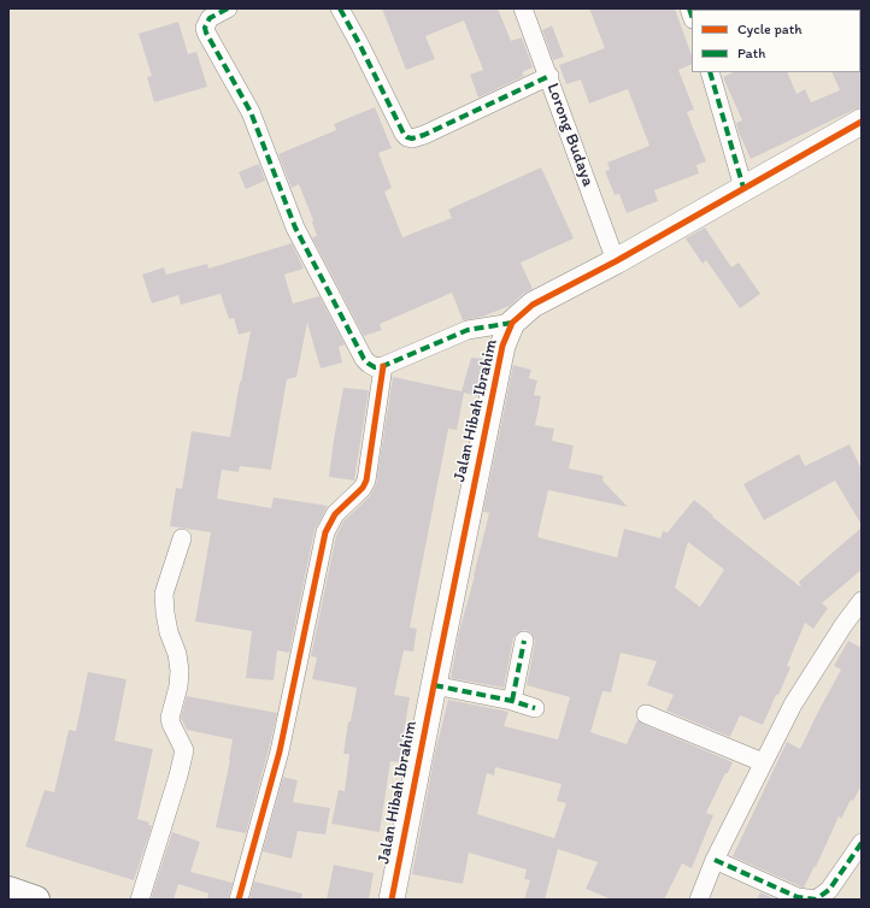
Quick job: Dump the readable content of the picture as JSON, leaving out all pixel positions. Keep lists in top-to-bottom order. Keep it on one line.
{"streets":{"street":["Lorong Budaya","Jalan Hibah Ibrahim"]},"crossings":[["Lorong Budaya","Jalan Hibah Ibrahim"]],"legend":["Cycle path","Path"]}
